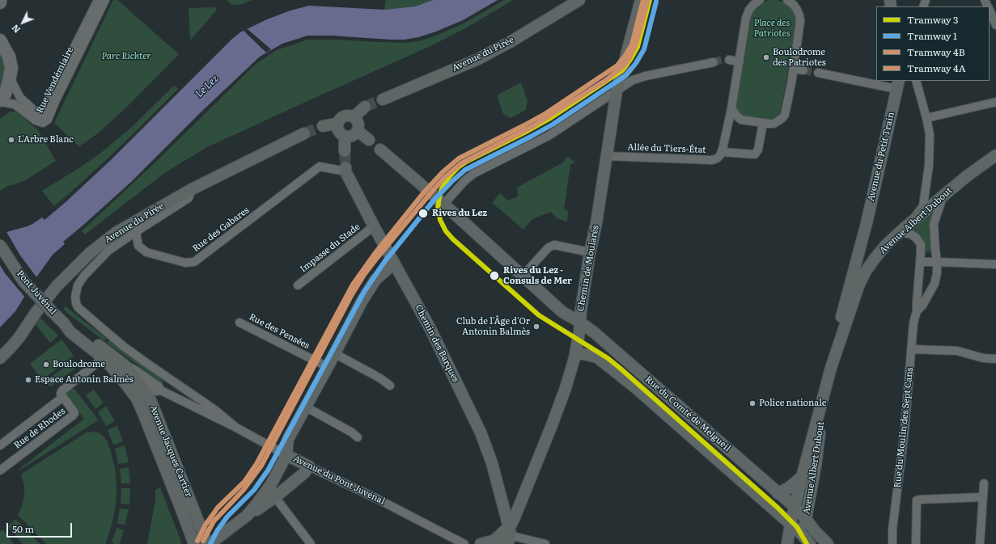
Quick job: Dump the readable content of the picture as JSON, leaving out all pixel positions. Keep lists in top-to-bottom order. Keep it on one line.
{"streets":{"main road":["Avenue du Pirée","Avenue du Petit Train","Avenue Albert Dubout","Chemin de Moularès","Pont Juvénal","Chemin des Barques","Rue du Comté de Melgueil","Avenue Jacques Cartier","Avenue du Pont Juvénal"],"street":["Rue Vendémiaire","Allée du Tiers-État","Rue des Gabares","Impasse du Stade","Rue des Pensées","Rue du Moulin des Sept Cans","Rue de Rhodes"]},"crossings":[["Allée du Tiers-État","Chemin de Moularès"],["Avenue du Petit Train","Avenue Albert Dubout"],["Avenue Albert Dubout","Rue du Comté de Melgueil"],["Avenue Albert Dubout","Rue du Moulin des Sept Cans"],["Rue des Gabares","Chemin des Barques"],["Impasse du Stade","Chemin des Barques"],["Chemin de Moularès","Chemin des Barques"],["Chemin de Moularès","Rue du Comté de Melgueil"],["Pont Juvénal","Avenue du Pont Juvénal"],["Rue de Rhodes","Avenue du Pont Juvénal"],["Avenue Jacques Cartier","Avenue du Pont Juvénal"]],"water":["Le Lez"],"parks":["Place des Patriotes","Parc Richter"],"places":["Boulodrome des Patriotes","L'Arbre Blanc","Rives du Lez","Rives du Lez - Consuls de Mer","Club de l'Âge d'Or Antonin Balmès","Boulodrome","Espace Antonin Balmès","Police nationale"],"lines":["tram line 3","tram line 4B","tram line 4A","tram line 1"],"legend":["Tramway 3","Tramway 1","Tramway 4B","Tramway 4A"],"scale_bar":"50 m","north":"bottom left"}
